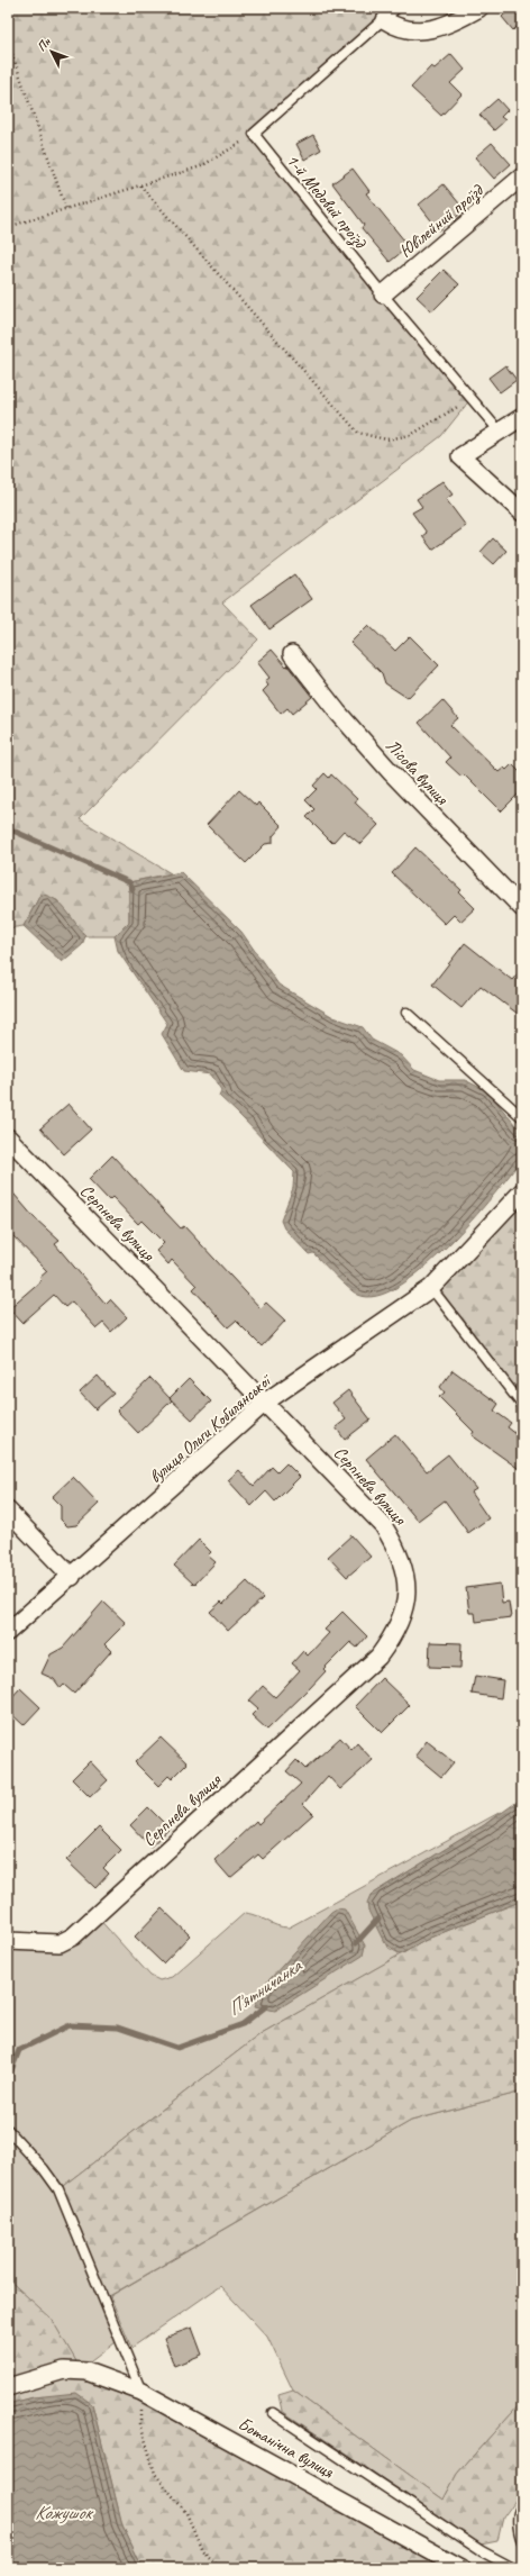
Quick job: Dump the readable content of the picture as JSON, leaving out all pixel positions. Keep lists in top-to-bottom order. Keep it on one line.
{"streets":{"street":["Ювілейний проїзд","Лісова вулиця","Серпнева вулиця","вулиця Ольги Кобилянської","Ботанічна вулиця"],"lane":["1-й Медовий проїзд"]},"crossings":[["1-й Медовий проїзд","Ювілейний проїзд"],["Серпнева вулиця","вулиця Ольги Кобилянської"]],"water":["П'ятничанка","Кожушок"],"north":"top left"}
